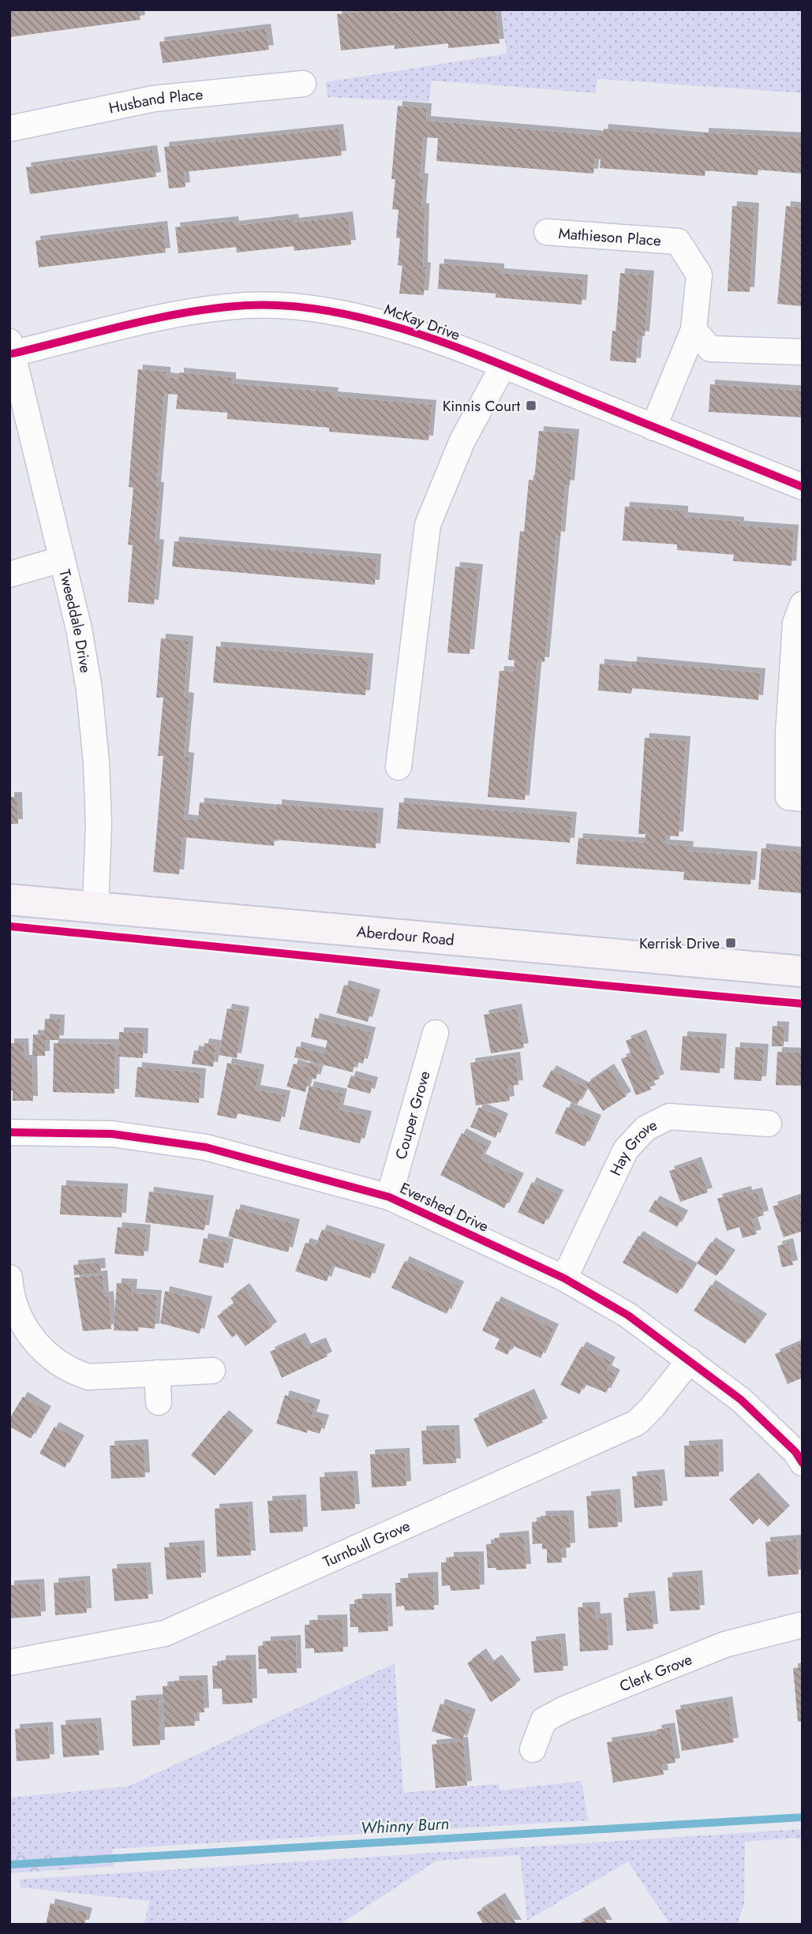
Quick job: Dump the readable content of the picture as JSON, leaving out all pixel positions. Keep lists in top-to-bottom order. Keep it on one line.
{"streets":{"main road":["Aberdour Road"],"street":["Husband Place","Mathieson Place","McKay Drive","Tweeddale Drive","Couper Grove","Hay Grove","Evershed Drive","Turnbull Grove","Clerk Grove"]},"crossings":[["Mathieson Place","McKay Drive"],["McKay Drive","Tweeddale Drive"],["Tweeddale Drive","Aberdour Road"],["Couper Grove","Evershed Drive"],["Hay Grove","Evershed Drive"],["Evershed Drive","Turnbull Grove"]],"water":["Whinny Burn"],"places":{"transit":["Kinnis Court","Kerrisk Drive"]}}
